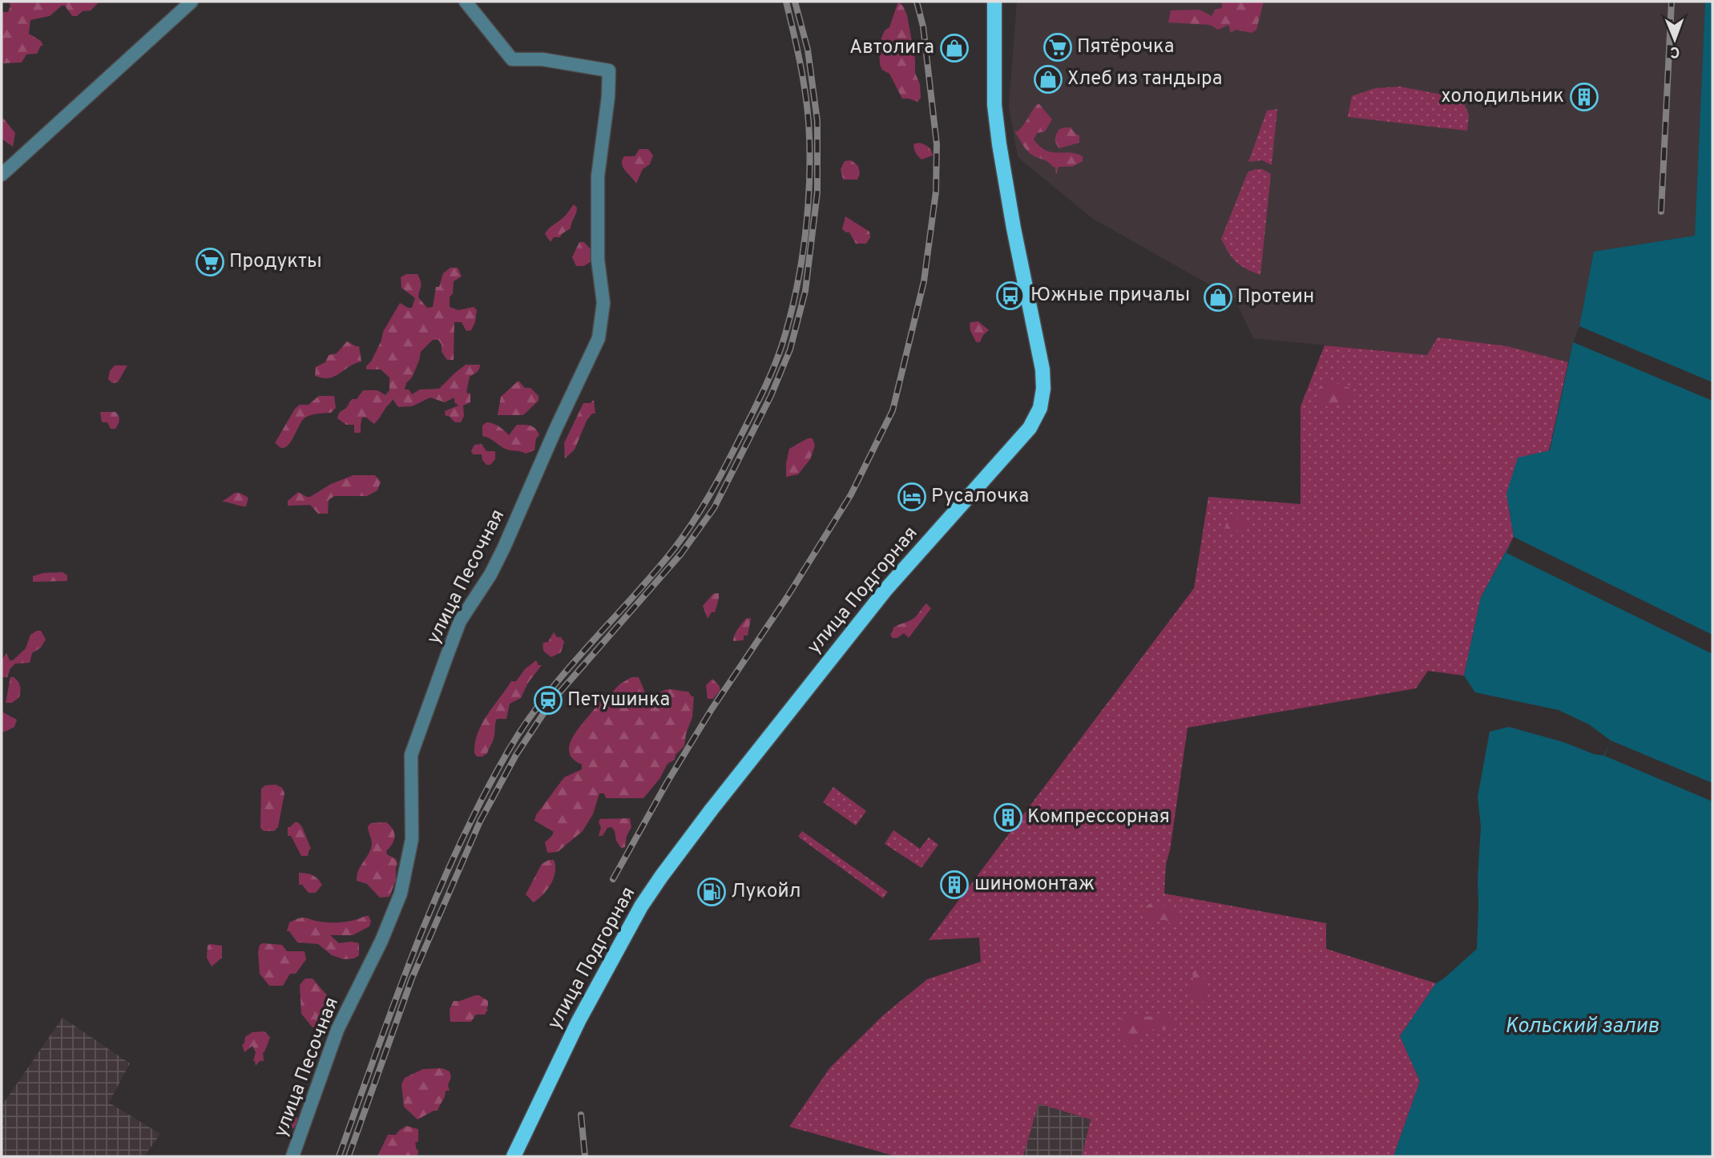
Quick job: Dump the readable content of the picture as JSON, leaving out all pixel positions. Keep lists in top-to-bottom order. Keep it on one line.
{"streets":{"main road":["улица Подгорная"],"street":["улица Песочная"]},"water":["Кольский залив"],"places":{"supermarket":["Пятёрочка","Продукты"],"shop":["Автолига","Хлеб из тандыра","Протеин"],"building":["холодильник","Компрессорная","шиномонтаж"],"bus stop":["Южные причалы"],"hotel":["Русалочка"],"station":["Петушинка"],"fuel station":["Лукойл"]},"north":"bottom"}
